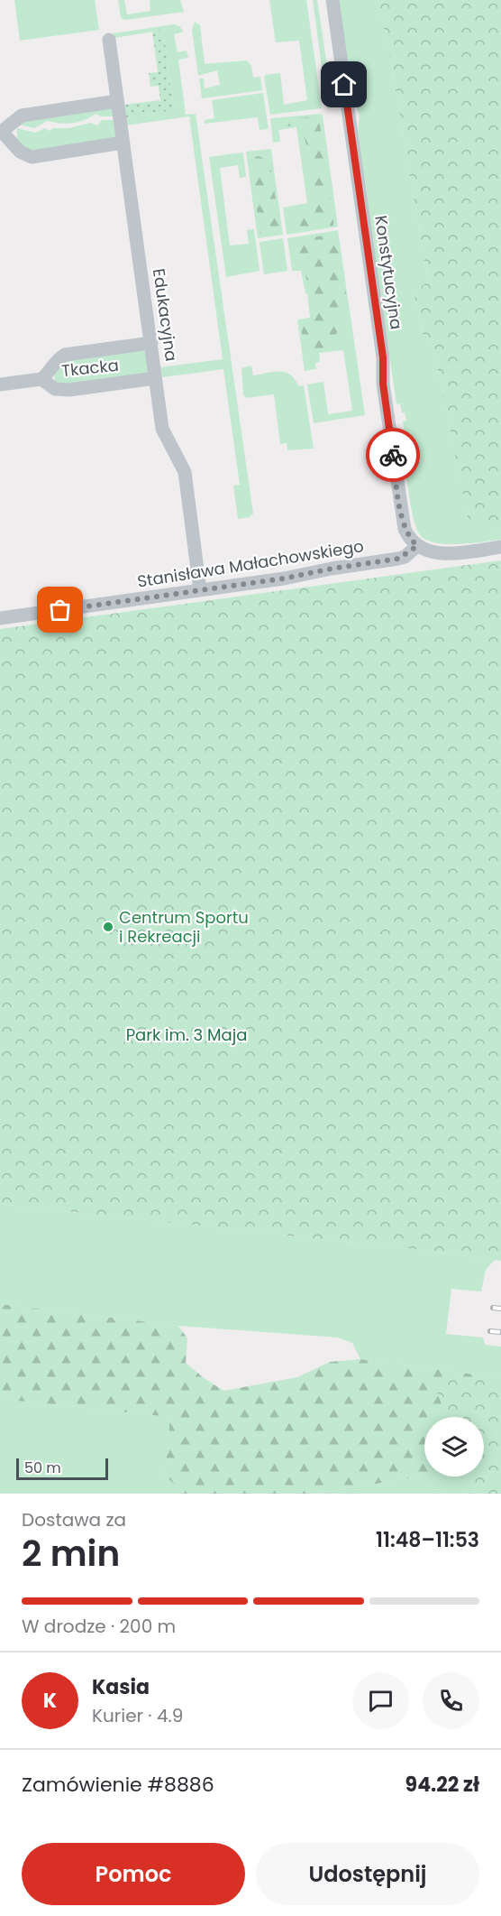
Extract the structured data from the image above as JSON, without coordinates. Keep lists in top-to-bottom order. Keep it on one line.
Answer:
{"streets":{"street":["Konstytucyjna","Edukacyjna","Tkacka","Stanisława Małachowskiego"]},"crossings":[["Konstytucyjna","Stanisława Małachowskiego"],["Edukacyjna","Tkacka"],["Edukacyjna","Stanisława Małachowskiego"]],"parks":["Park im. 3 Maja"],"places":["Centrum Sportu i Rekreacji"],"scale_bar":"50 m","page":{"scale":"50 m","heading":["2 min","Dostawa za","11:48–11:53"],"panel":["Kasia","Kurier · 4.9","Zamówienie #8886","94.22 zł"],"bar":"W drodze · 200 m","round":"K","buttons":["Pomoc","Udostępnij"]}}
